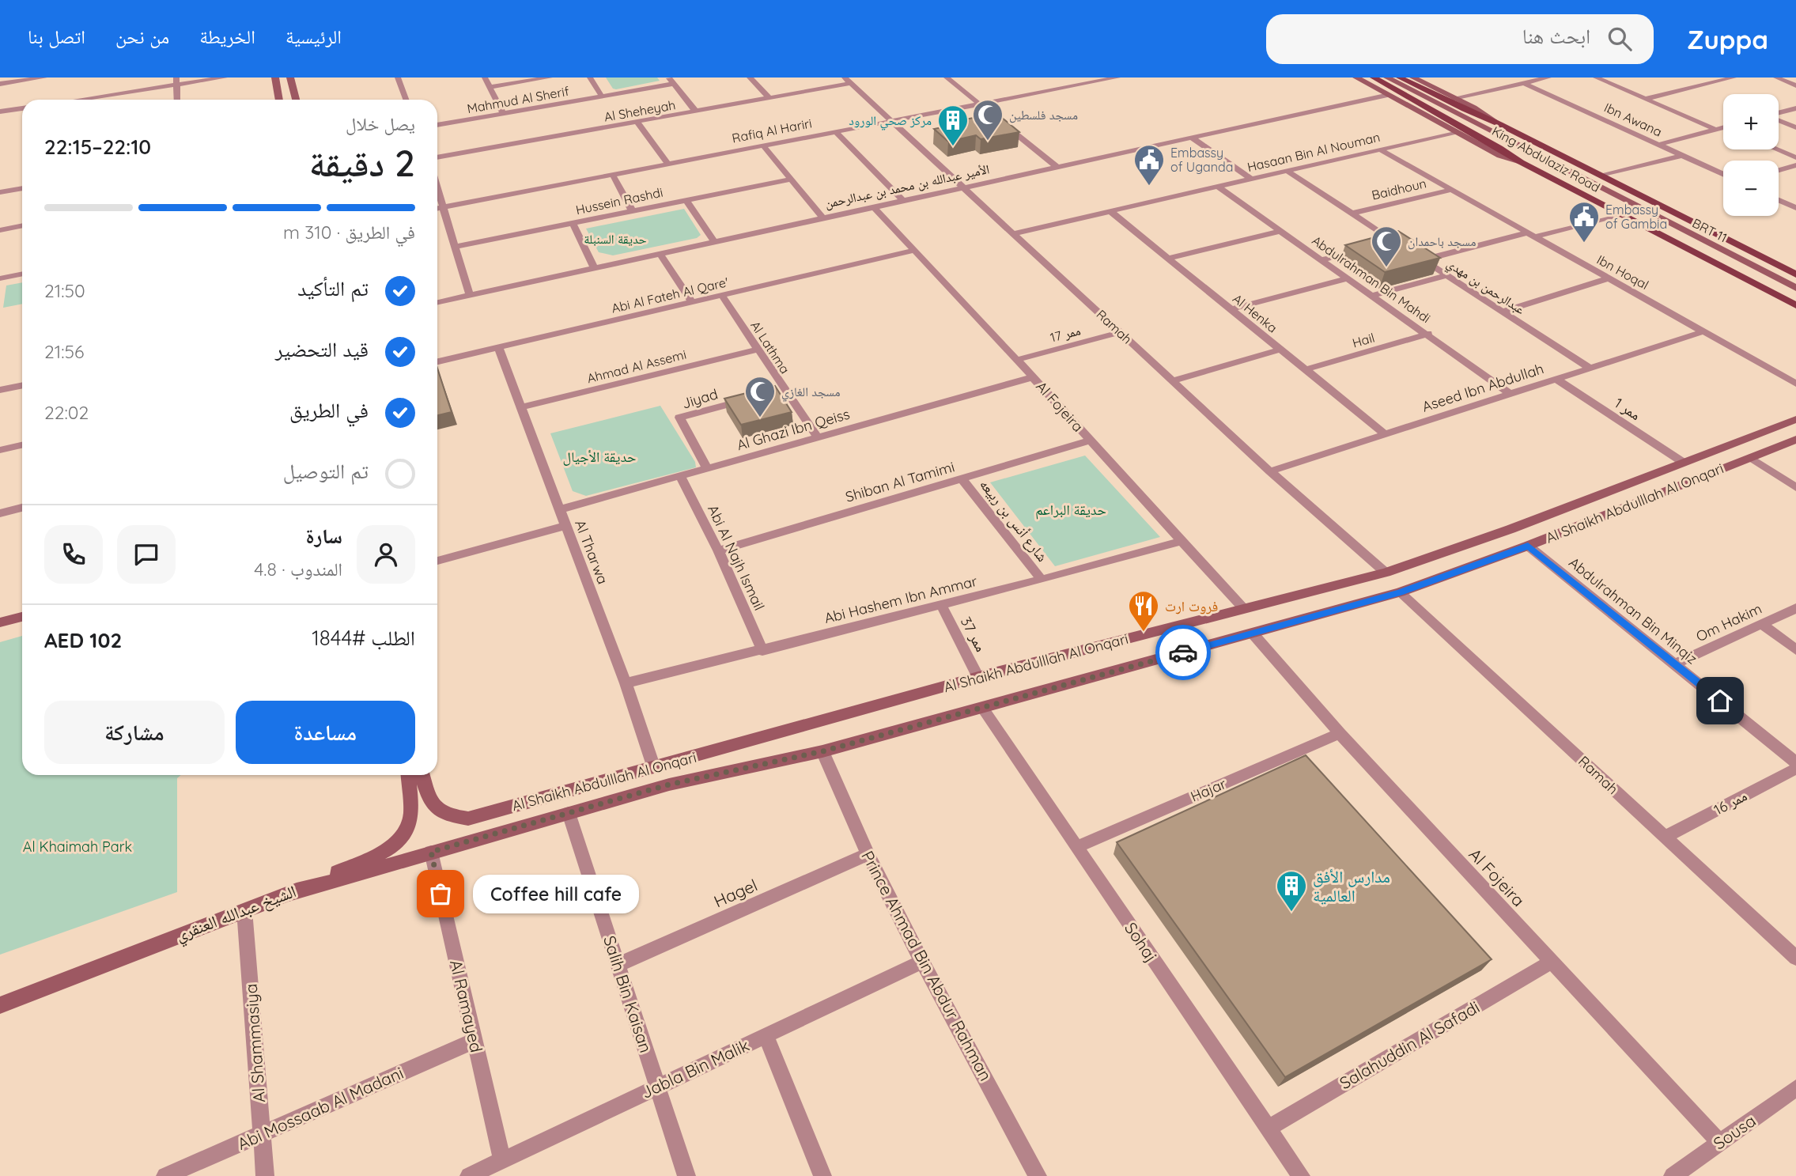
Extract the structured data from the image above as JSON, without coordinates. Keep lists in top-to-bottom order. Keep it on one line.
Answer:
{"streets":{"main road":["King Abdulaziz Road"],"street":["Mahmud Al Sherif","Al Sheheyah","Ibn Awana","Rafiq Al Hariri","Hasaan Bin Al Nouman","الأمير عبدالله بن محمد بن عبدالرحمن","Baidhoun","Hussein Rashdi","BRT 11","Ibn Hoqal","Abdulrahman Bin Mahdi","عبدالرحمن بن مهدي","Abi Al Fateh Al Qare'","Al Henka","Ramah","ممر 17","Hail","Al Lathma","Ahmad Al Assemi","Aseed Ibn Abdullah","Jiyad","Al Fojeira","ممر 1","Al Ghazi Ibn Qeiss","Shiban Al Tamimi","Al Shaikh Abdulllah Al Onqari","شارع أنس بن ربيعه","Al Tharwa","Abi Al Najh Ismail","Abi Hashem Ibn Ammar","Abdulrahman Bin Minqiz","Om Hakim","ممر 37","Hajar","ممر 16","Hagel","الشيخ عبدالله العنقري","Sohaj","Prince Ahmad Bin Abdur Rahman","Salih Bin Kaisan","Al Ramayed","Al Shammasiya","Salahuddin Al Safadi","Jabla Bin Malik","Abi Mossaab Al Madani","Sousa"]},"crossings":[["Al Sheheyah","Ramah"],["Rafiq Al Hariri","Ramah"],["Hasaan Bin Al Nouman","Ibn Hoqal"],["Hasaan Bin Al Nouman","Abdulrahman Bin Mahdi"],["Hasaan Bin Al Nouman","عبدالرحمن بن مهدي"],["Hasaan Bin Al Nouman","Al Henka"],["Hasaan Bin Al Nouman","Ramah"],["King Abdulaziz Road","BRT 11"],["الأمير عبدالله بن محمد بن عبدالرحمن","Ramah"],["الأمير عبدالله بن محمد بن عبدالرحمن","Al Fojeira"],["Baidhoun","Ibn Hoqal"],["Baidhoun","عبدالرحمن بن مهدي"],["Ibn Hoqal","Aseed Ibn Abdullah"],["Abdulrahman Bin Mahdi","Hail"],["Abdulrahman Bin Mahdi","Aseed Ibn Abdullah"],["عبدالرحمن بن مهدي","Aseed Ibn Abdullah"],["Abi Al Fateh Al Qare'","Al Lathma"],["Abi Al Fateh Al Qare'","Al Fojeira"],["Abi Al Fateh Al Qare'","Al Tharwa"],["Al Henka","Hail"],["Al Henka","Aseed Ibn Abdullah"],["Ramah","ممر 17"],["Ramah","Aseed Ibn Abdullah"],["Ramah","Al Shaikh Abdulllah Al Onqari"],["Ramah","ممر 16"],["ممر 17","Al Fojeira"],["Al Lathma","Ahmad Al Assemi"],["Al Lathma","Al Ghazi Ibn Qeiss"],["Ahmad Al Assemi","Al Tharwa"],["Aseed Ibn Abdullah","ممر 1"],["Jiyad","Al Ghazi Ibn Qeiss"],["Al Fojeira","Al Ghazi Ibn Qeiss"],["Al Fojeira","Shiban Al Tamimi"],["Al Fojeira","Al Shaikh Abdulllah Al Onqari"],["Al Fojeira","Abi Hashem Ibn Ammar"],["Al Fojeira","Hajar"],["Al Fojeira","Salahuddin Al Safadi"],["Al Fojeira","Sousa"],["ممر 1","Al Shaikh Abdulllah Al Onqari"],["Al Ghazi Ibn Qeiss","Al Tharwa"],["Al Ghazi Ibn Qeiss","Abi Al Najh Ismail"],["Shiban Al Tamimi","شارع أنس بن ربيعه"],["Shiban Al Tamimi","Abi Al Najh Ismail"],["Al Shaikh Abdulllah Al Onqari","Al Tharwa"],["Al Shaikh Abdulllah Al Onqari","Abdulrahman Bin Minqiz"],["Al Shaikh Abdulllah Al Onqari","ممر 37"],["Al Shaikh Abdulllah Al Onqari","الشيخ عبدالله العنقري"],["Al Shaikh Abdulllah Al Onqari","Sohaj"],["Al Shaikh Abdulllah Al Onqari","Prince Ahmad Bin Abdur Rahman"],["Al Shaikh Abdulllah Al Onqari","Salih Bin Kaisan"],["Al Shaikh Abdulllah Al Onqari","Al Ramayed"],["شارع أنس بن ربيعه","Abi Hashem Ibn Ammar"],["Al Tharwa","Abi Hashem Ibn Ammar"],["Abi Al Najh Ismail","Abi Hashem Ibn Ammar"],["Abi Hashem Ibn Ammar","ممر 37"],["Abdulrahman Bin Minqiz","Om Hakim"],["Hajar","Sohaj"],["Hagel","Prince Ahmad Bin Abdur Rahman"],["Hagel","Salih Bin Kaisan"],["الشيخ عبدالله العنقري","Al Shammasiya"],["Sohaj","Salahuddin Al Safadi"],["Prince Ahmad Bin Abdur Rahman","Jabla Bin Malik"],["Salih Bin Kaisan","Jabla Bin Malik"],["Al Ramayed","Jabla Bin Malik"],["Al Ramayed","Abi Mossaab Al Madani"],["Al Shammasiya","Abi Mossaab Al Madani"]],"parks":["حديقة السنبلة","حديقة الأجيال","حديقة البراعم","Al Khaimah Park"],"places":{"mosque":["مسجد فلسطين","مسجد باحمدان","مسجد الغازي"],"building":["مركز صحي الورود","مدارس الأفق العالمية"],"public building":["Embassy of Uganda","Embassy of Gambia"],"restaurant":["فروت ارت"],"other":["Coffee hill cafe"]},"page":{"header":"Zuppa","search":"ابحث هنا","nav":["الرئيسية","الخريطة","من نحن","اتصل بنا"],"map_buttons":["+","−"],"heading":["2 دقيقة","يصل خلال","22:10–22:15"],"panel":["سارة","المندوب · 4.8","الطلب #1844","AED 102"],"bar":"في الطريق · 310 m","list":[["تم التأكيد","21:50"],["قيد التحضير","21:56"],["في الطريق","22:02"],"تم التوصيل"],"buttons":["مساعدة","مشاركة"],"bubble":"Coffee hill cafe"}}
